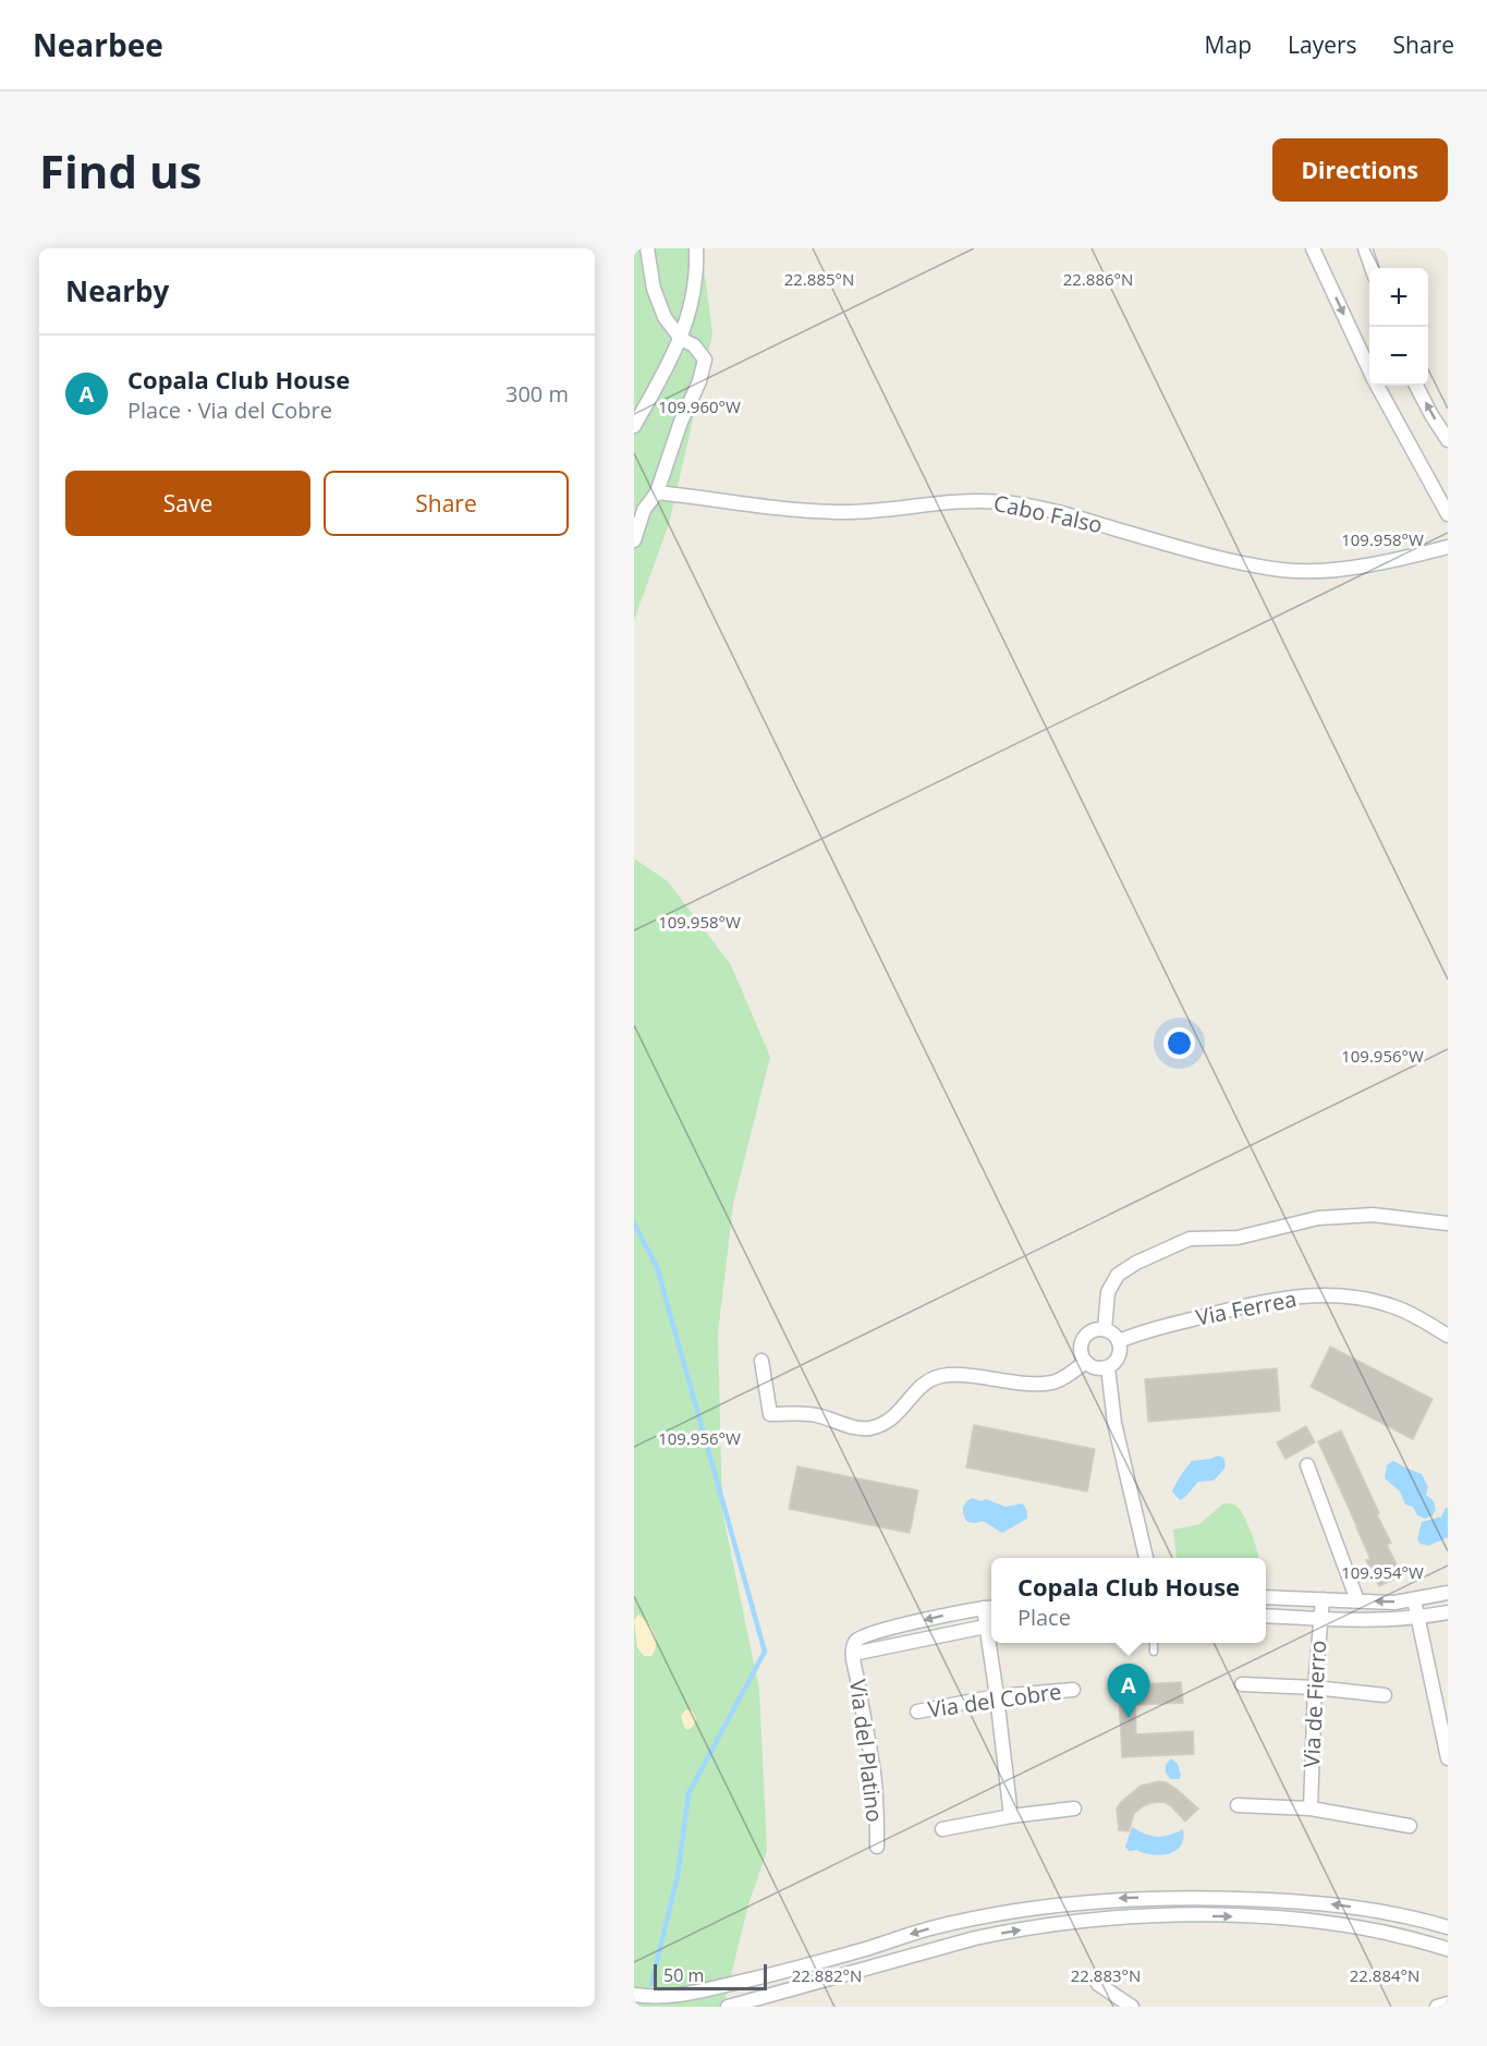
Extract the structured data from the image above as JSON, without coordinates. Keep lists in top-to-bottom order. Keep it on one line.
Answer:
{"streets":{"street":["Cabo Falso","Via Ferrea","Via del Cobre","Via de Fierro","Via del Platino"]},"scale_bar":"50 m","page":{"header":"Nearbee","nav":["Map","Layers","Share"],"buttons":["Directions",["Save","Share"]],"title":"Find us","heading":"Nearby","map_buttons":["+","−"],"list":[{"mark":"A","name":"Copala Club House","note":"Place · Via del Cobre","value":"300 m"}],"popup":["Copala Club House","Place"],"pins":"A","scale":"50 m"},"coordinates":["22.885°N","22.886°N","109.960°W","109.958°W","109.956°W","109.954°W","22.882°N","22.883°N","22.884°N"]}
